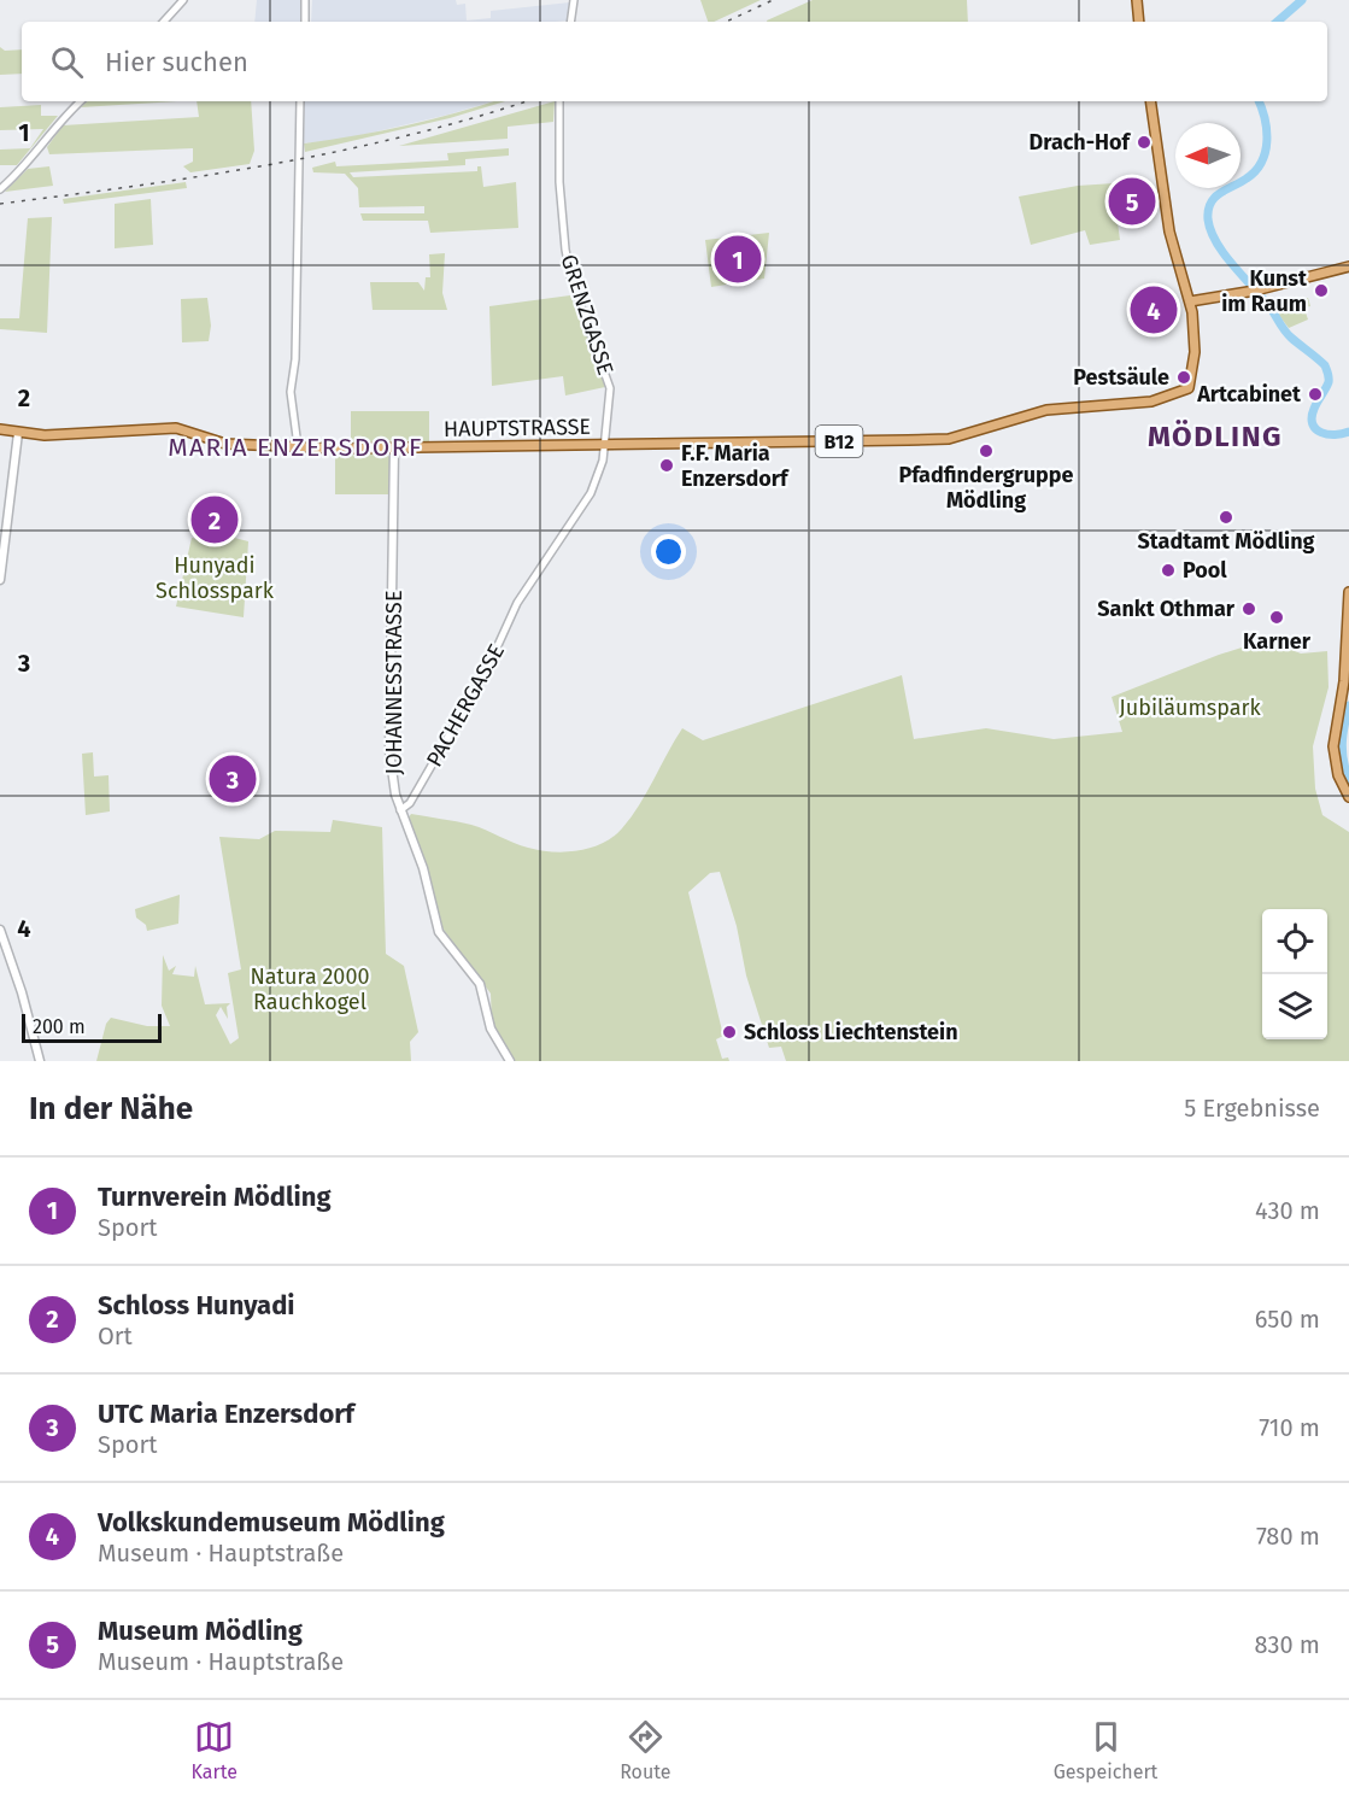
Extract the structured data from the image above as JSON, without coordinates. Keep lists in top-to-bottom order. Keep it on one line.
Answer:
{"streets":{"main road":["HAUPTSTRASSE","B12","JOHANNESSTRASSE"],"street":["GRENZGASSE","PACHERGASSE"]},"crossings":[["GRENZGASSE","HAUPTSTRASSE"],["GRENZGASSE","B12"],["GRENZGASSE","PACHERGASSE"],["HAUPTSTRASSE","B12"],["HAUPTSTRASSE","JOHANNESSTRASSE"],["JOHANNESSTRASSE","PACHERGASSE"]],"districts":["MÖDLING","MARIA ENZERSDORF"],"parks":["Hunyadi Schlosspark","Jubiläumspark","Natura 2000 Rauchkogel"],"places":["Drach-Hof","Kunst im Raum","Pestsäule","Artcabinet","Pfadfindergruppe Mödling","F.F. Maria Enzersdorf","Stadtamt Mödling","Pool","Sankt Othmar","Karner","Schloss Liechtenstein"],"scale_bar":"200 m","north":"left","page":{"search":"Hier suchen","pins":["5","1","4","2","3"],"scale":"200 m","heading":["In der Nähe","5 Ergebnisse"],"list":[{"mark":"1","name":"Turnverein Mödling","note":"Sport","value":"430 m"},{"mark":"2","name":"Schloss Hunyadi","note":"Ort","value":"650 m"},{"mark":"3","name":"UTC Maria Enzersdorf","note":"Sport","value":"710 m"},{"mark":"4","name":"Volkskundemuseum Mödling","note":"Museum · Hauptstraße","value":"780 m"},{"mark":"5","name":"Museum Mödling","note":"Museum · Hauptstraße","value":"830 m"}],"nav":["Karte","Route","Gespeichert"]},"grid":{"rows":["1","2","3","4"]}}
